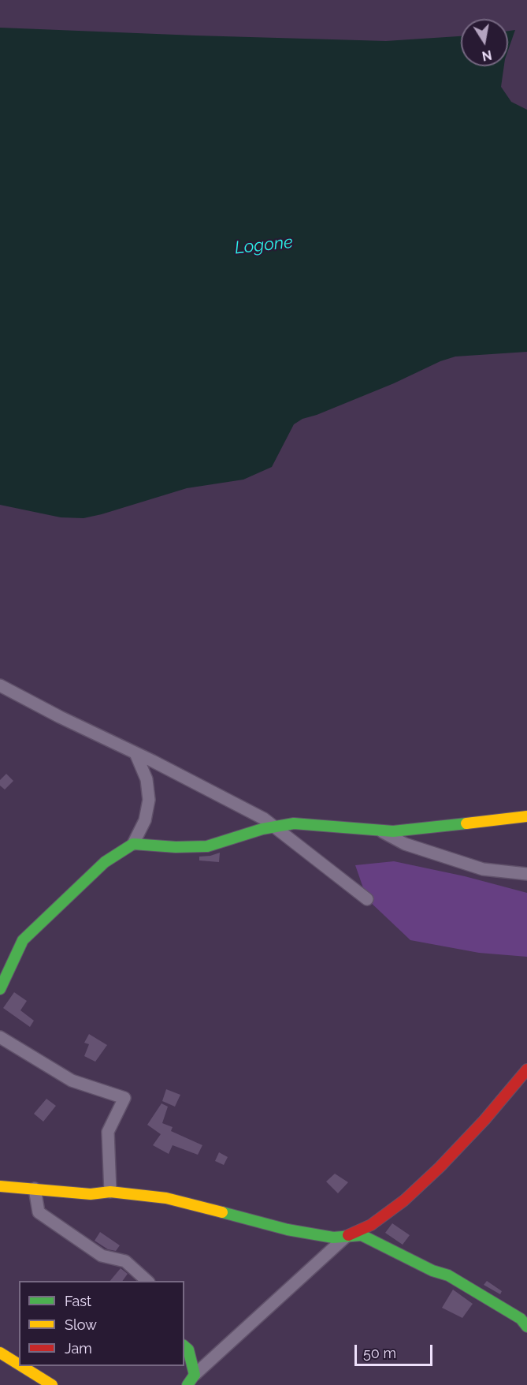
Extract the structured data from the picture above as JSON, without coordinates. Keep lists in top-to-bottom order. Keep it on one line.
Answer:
{"water":["Logone"],"legend":["Fast","Slow","Jam"],"scale_bar":"50 m","north":"bottom"}
